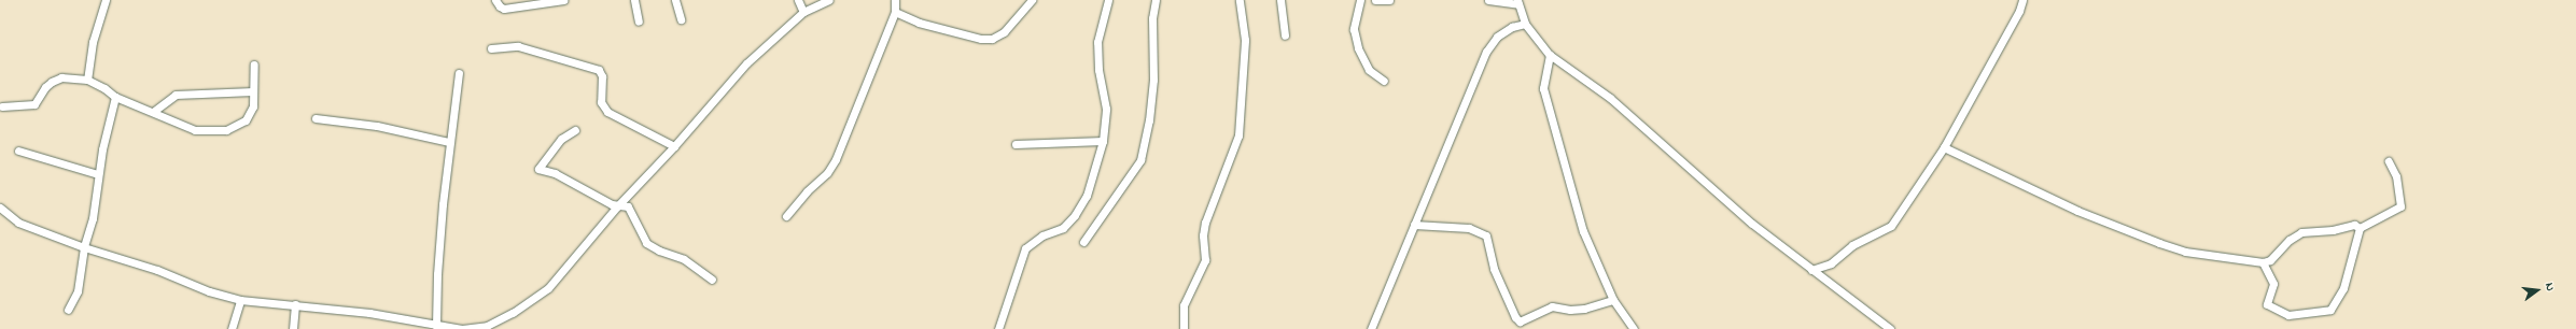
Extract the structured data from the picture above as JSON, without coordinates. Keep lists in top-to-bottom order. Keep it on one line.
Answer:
{"north":"right"}
